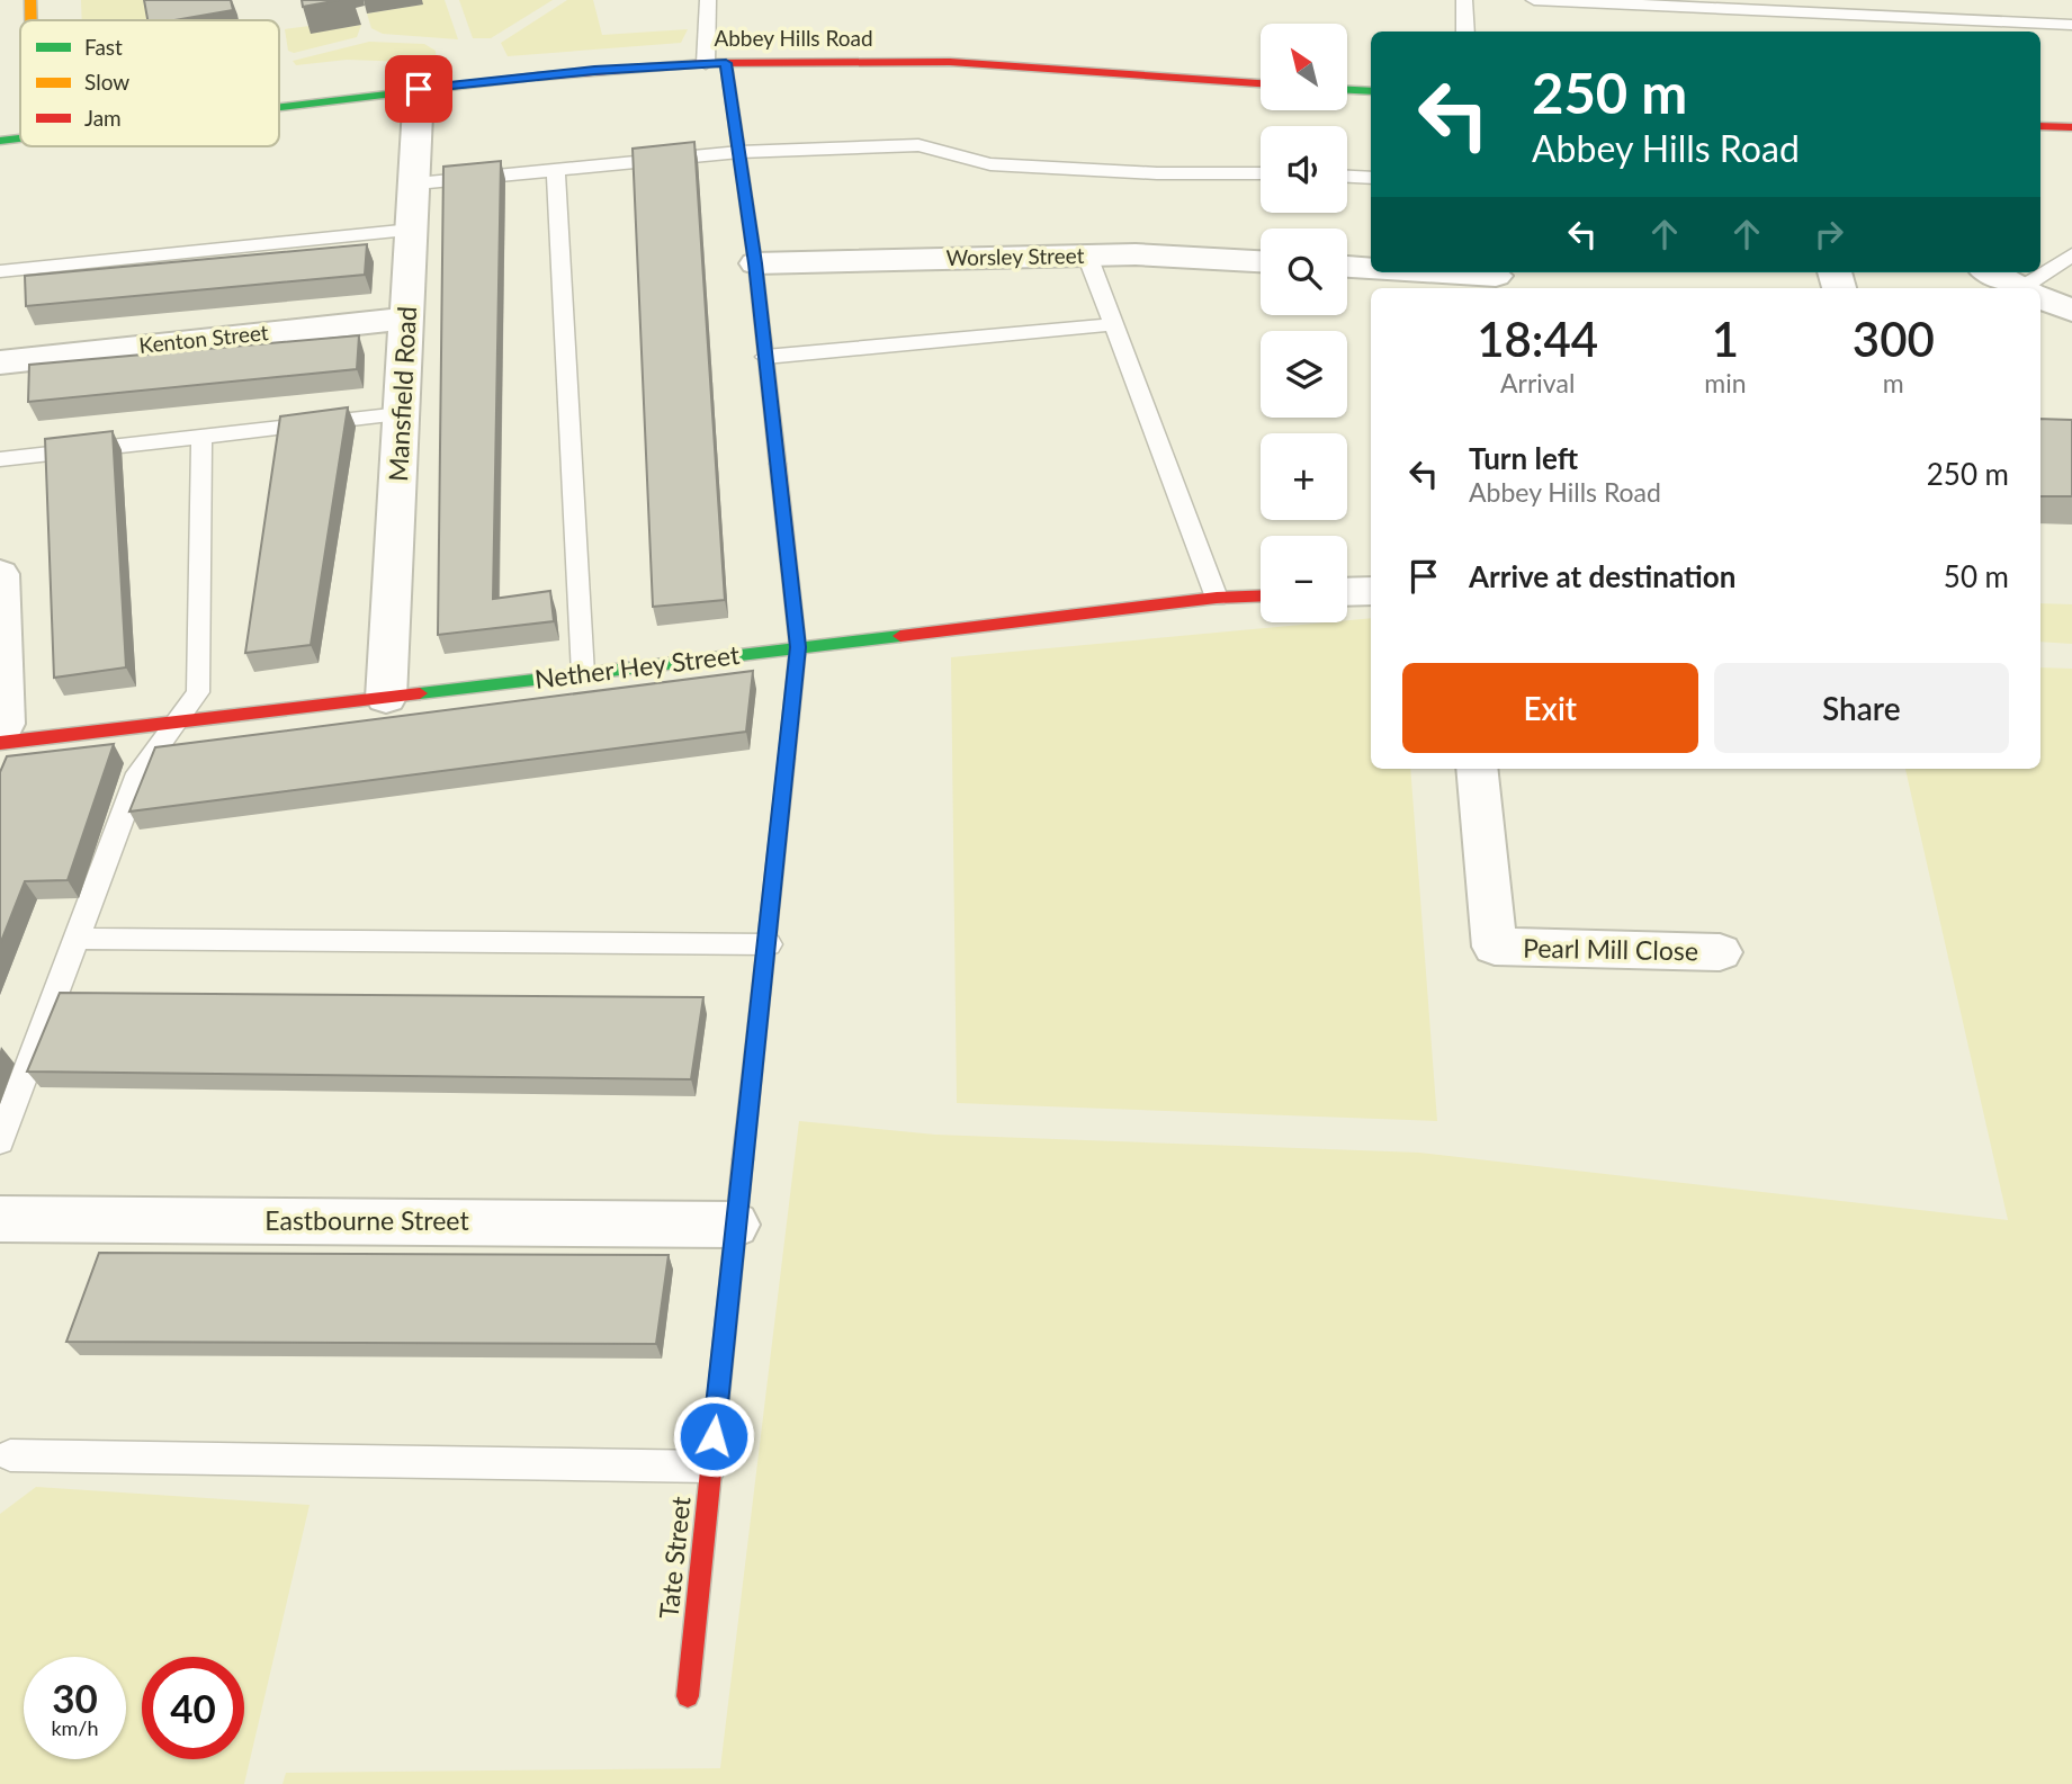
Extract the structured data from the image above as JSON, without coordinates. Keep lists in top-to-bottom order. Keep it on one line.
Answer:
{"streets":{"street":["Abbey Hills Road","Worsley Street","Kenton Street","Mansfield Road","Nether Hey Street","Pearl Mill Close","Eastbourne Street","Tate Street"]},"crossings":[["Abbey Hills Road","Mansfield Road"],["Abbey Hills Road","Tate Street"],["Worsley Street","Tate Street"],["Kenton Street","Mansfield Road"],["Mansfield Road","Nether Hey Street"],["Nether Hey Street","Tate Street"],["Eastbourne Street","Tate Street"]],"legend":["Fast","Slow","Jam"],"north":"top left","page":{"map_buttons":["+","−"],"turn":["250 m","Abbey Hills Road"],"eta":["18:44","Arrival","1","min","300","m"],"list":[{"name":"Turn left","note":"Abbey Hills Road","value":"250 m"},{"name":"Arrive at destination","value":"50 m"}],"buttons":["Exit","Share"],"speed":"30 km/h","limit":"40"}}
